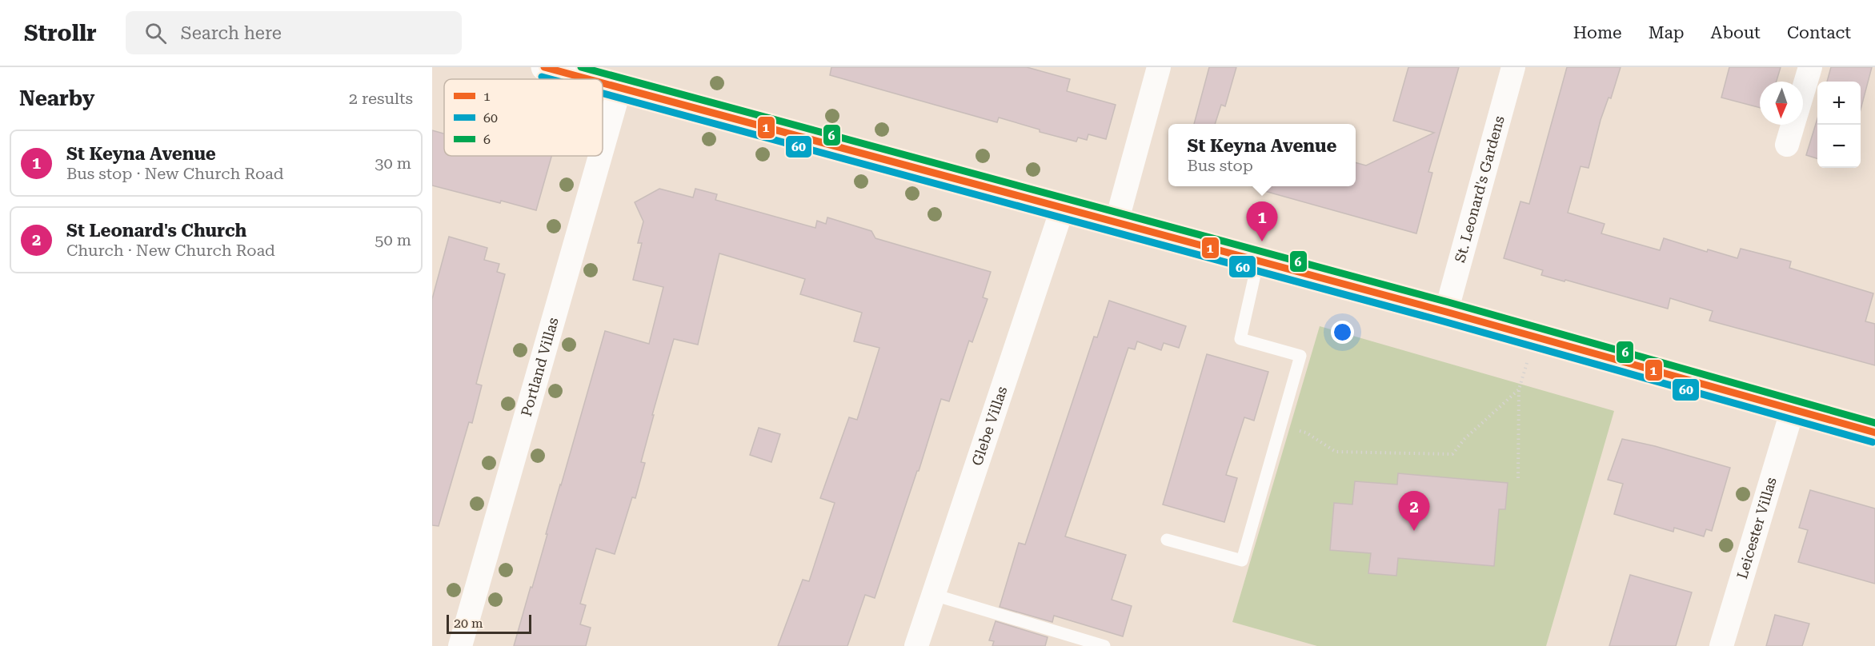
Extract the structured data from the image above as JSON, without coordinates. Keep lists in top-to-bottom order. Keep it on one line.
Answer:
{"streets":{"street":["St. Leonard's Gardens","Portland Villas","Glebe Villas","Leicester Villas"]},"lines":["transit line 1","transit line 6","transit line 60"],"legend":["1","60","6"],"scale_bar":"20 m","north":"bottom","page":{"header":"Strollr","search":"Search here","nav":["Home","Map","About","Contact"],"heading":["Nearby","2 results"],"map_buttons":["+","−"],"popup":["St Keyna Avenue","Bus stop"],"list":[{"mark":"1","name":"St Keyna Avenue","note":"Bus stop · New Church Road","value":"30 m"},{"mark":"2","name":"St Leonard's Church","note":"Church · New Church Road","value":"50 m"}],"pins":["1","2"],"scale":"20 m"}}
